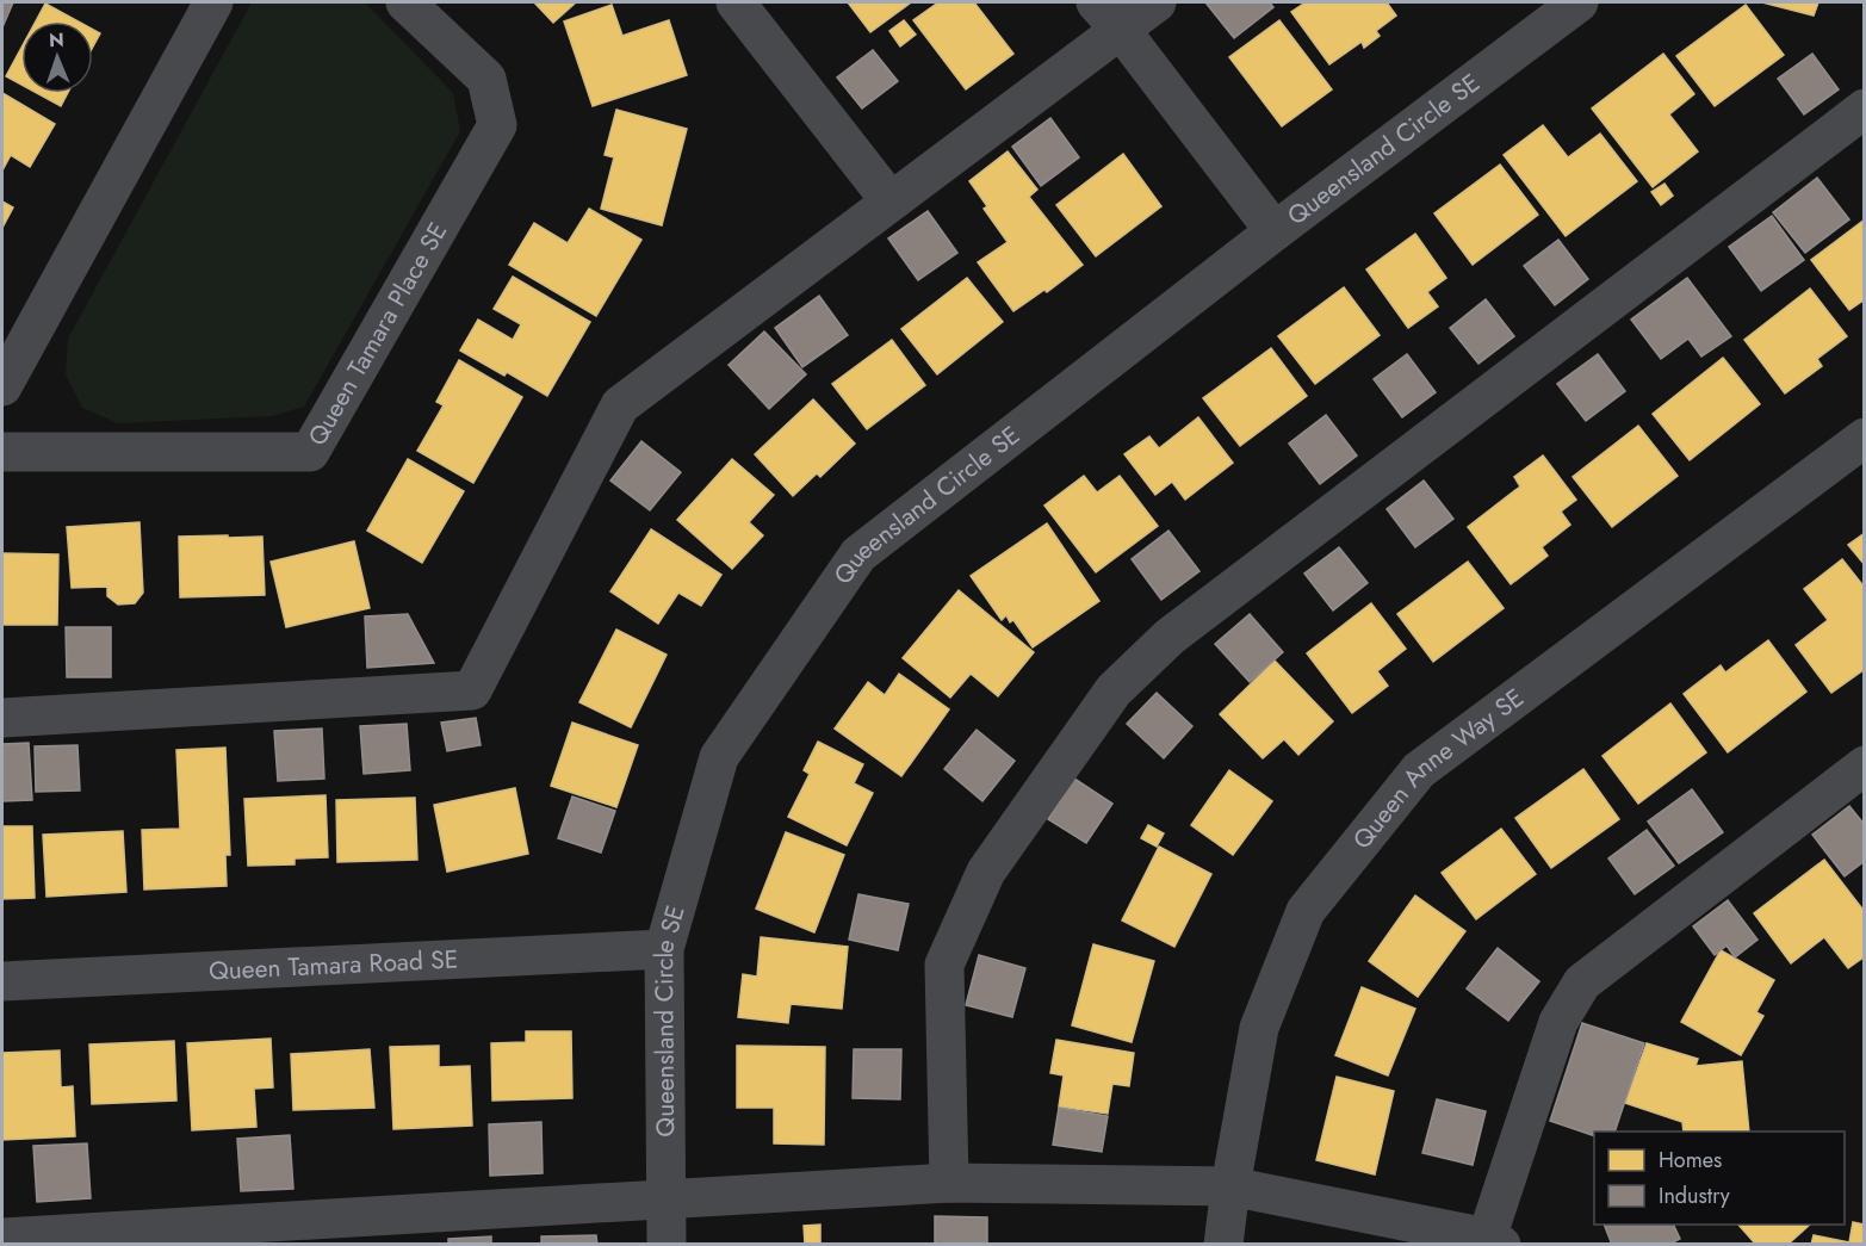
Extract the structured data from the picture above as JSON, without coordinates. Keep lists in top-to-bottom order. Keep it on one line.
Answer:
{"streets":{"street":["Queensland Circle SE","Queen Tamara Place SE","Queen Anne Way SE","Queen Tamara Road SE"]},"crossings":[["Queensland Circle SE","Queen Tamara Road SE"]],"legend":["Homes","Industry"],"north":"top"}
